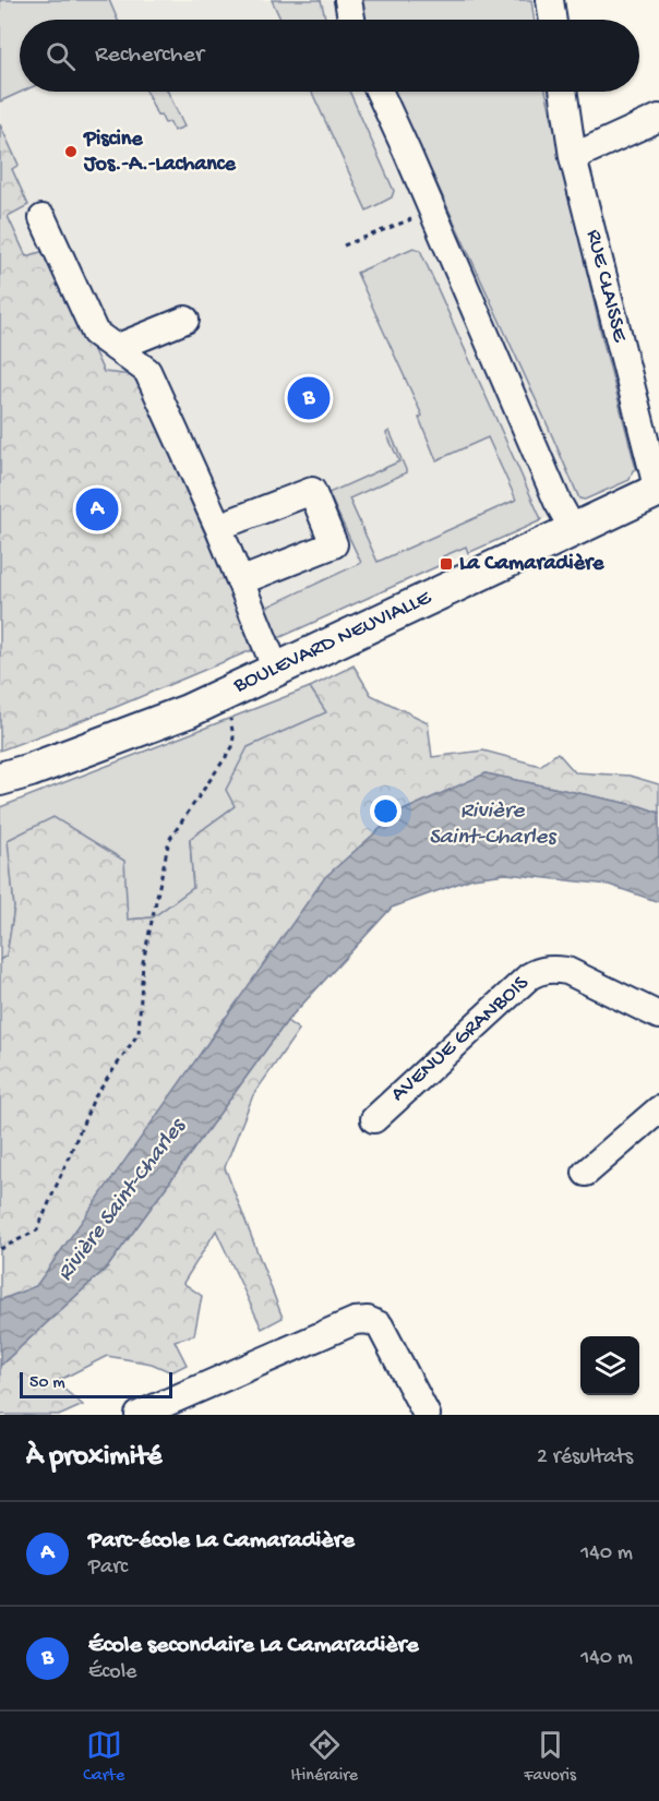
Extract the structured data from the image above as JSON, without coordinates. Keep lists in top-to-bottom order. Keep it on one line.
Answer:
{"streets":{"main road":["BOULEVARD NEUVIALLE"],"street":["RUE CLAISSE","AVENUE GRANBOIS"]},"crossings":[["RUE CLAISSE","BOULEVARD NEUVIALLE"]],"water":["Rivière Saint-Charles"],"places":{"other":["Piscine Jos.-A.-Lachance"],"transit":["La Camaradière"]},"scale_bar":"50 m","page":{"search":"Rechercher","pins":["B","A"],"scale":"50 m","heading":["À proximité","2 résultats"],"list":[{"mark":"A","name":"Parc-école La Camaradière","note":"Parc","value":"140 m"},{"mark":"B","name":"École secondaire La Camaradière","note":"École","value":"140 m"}],"nav":["Carte","Itinéraire","Favoris"]}}
